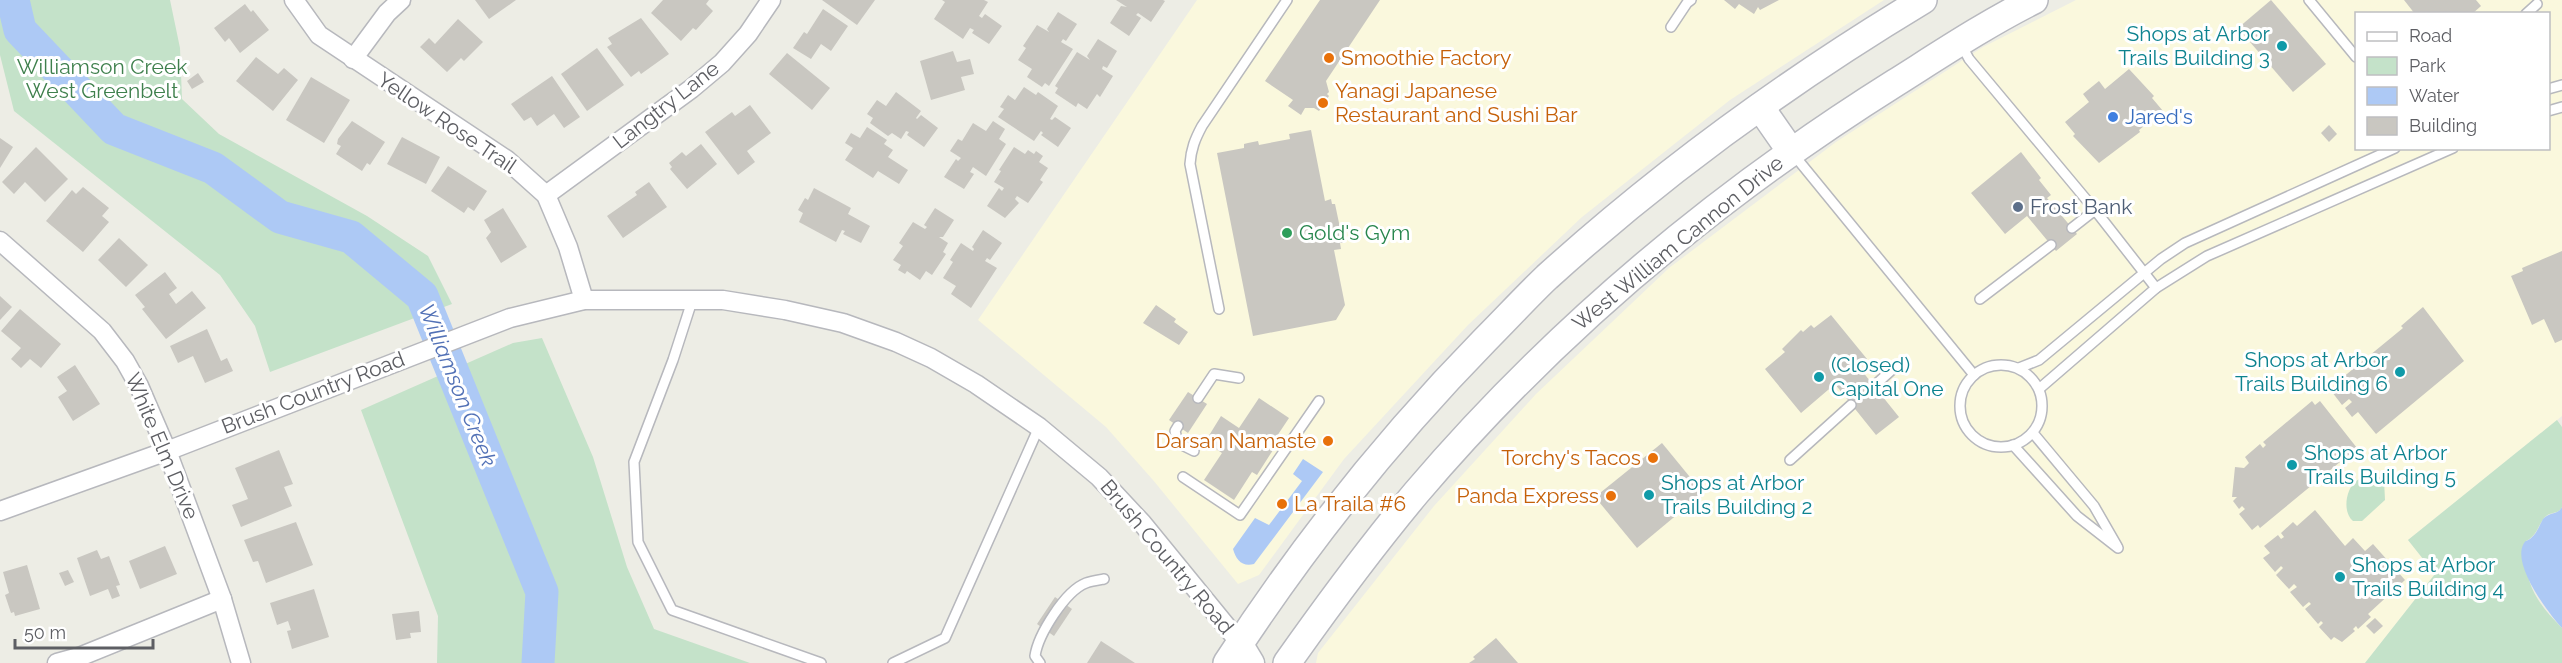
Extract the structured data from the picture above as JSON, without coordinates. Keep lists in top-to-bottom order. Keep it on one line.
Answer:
{"streets":{"main road":["West William Cannon Drive"],"street":["Langtry Lane","Yellow Rose Trail","Brush Country Road","White Elm Drive"]},"crossings":[["Langtry Lane","Yellow Rose Trail"],["Yellow Rose Trail","Brush Country Road"],["Brush Country Road","White Elm Drive"]],"water":["Williamson Creek"],"parks":["Williamson Creek West Greenbelt"],"places":["Shops at Arbor Trails Building 3","Smoothie Factory","Yanagi Japanese Restaurant and Sushi Bar","Jared's","Frost Bank","Gold's Gym","Shops at Arbor Trails Building 6","(Closed) Capital One","Darsan Namaste","Torchy's Tacos","Shops at Arbor Trails Building 5","Shops at Arbor Trails Building 2","Panda Express","La Traila #6","Shops at Arbor Trails Building 4"],"legend":["Road","Park","Water","Building"],"scale_bar":"50 m"}
